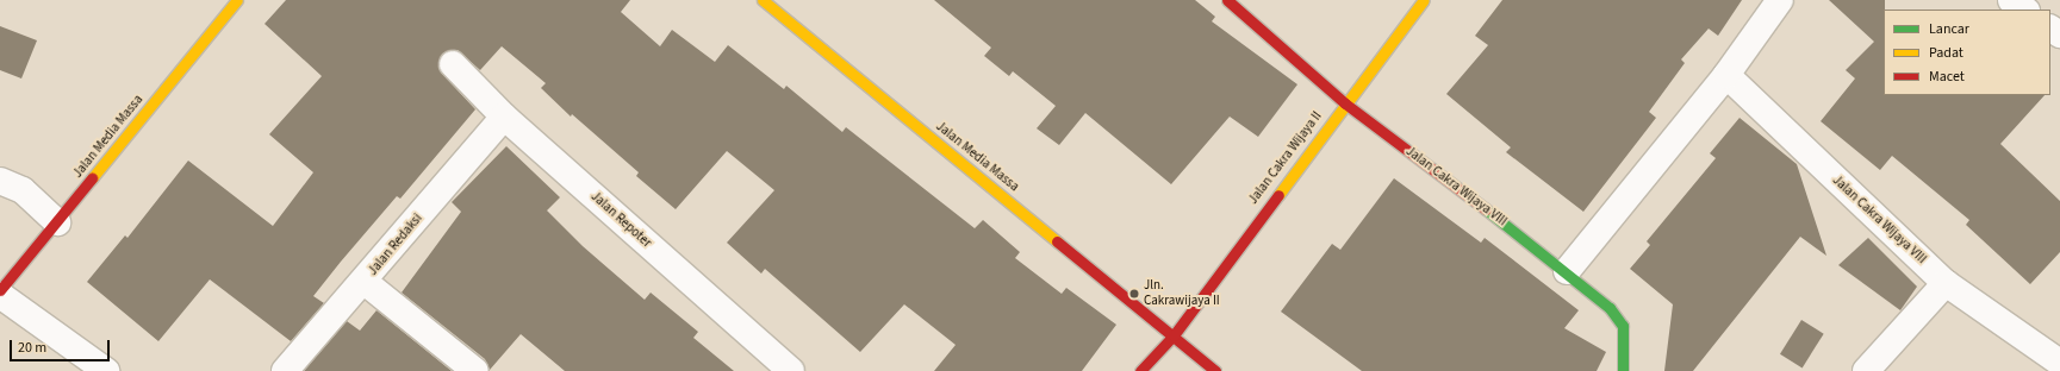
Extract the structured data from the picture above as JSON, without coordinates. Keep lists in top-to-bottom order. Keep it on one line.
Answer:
{"streets":{"street":["Jalan Media Massa","Jalan Cakra Wijaya II","Jalan Cakra Wijaya VIII","Jalan Repoter","Jalan Redaksi"]},"crossings":[["Jalan Media Massa","Jalan Cakra Wijaya II"],["Jalan Cakra Wijaya II","Jalan Cakra Wijaya VIII"],["Jalan Repoter","Jalan Redaksi"]],"places":["Jln. Cakrawijaya II"],"legend":["Lancar","Padat","Macet"],"scale_bar":"20 m"}
